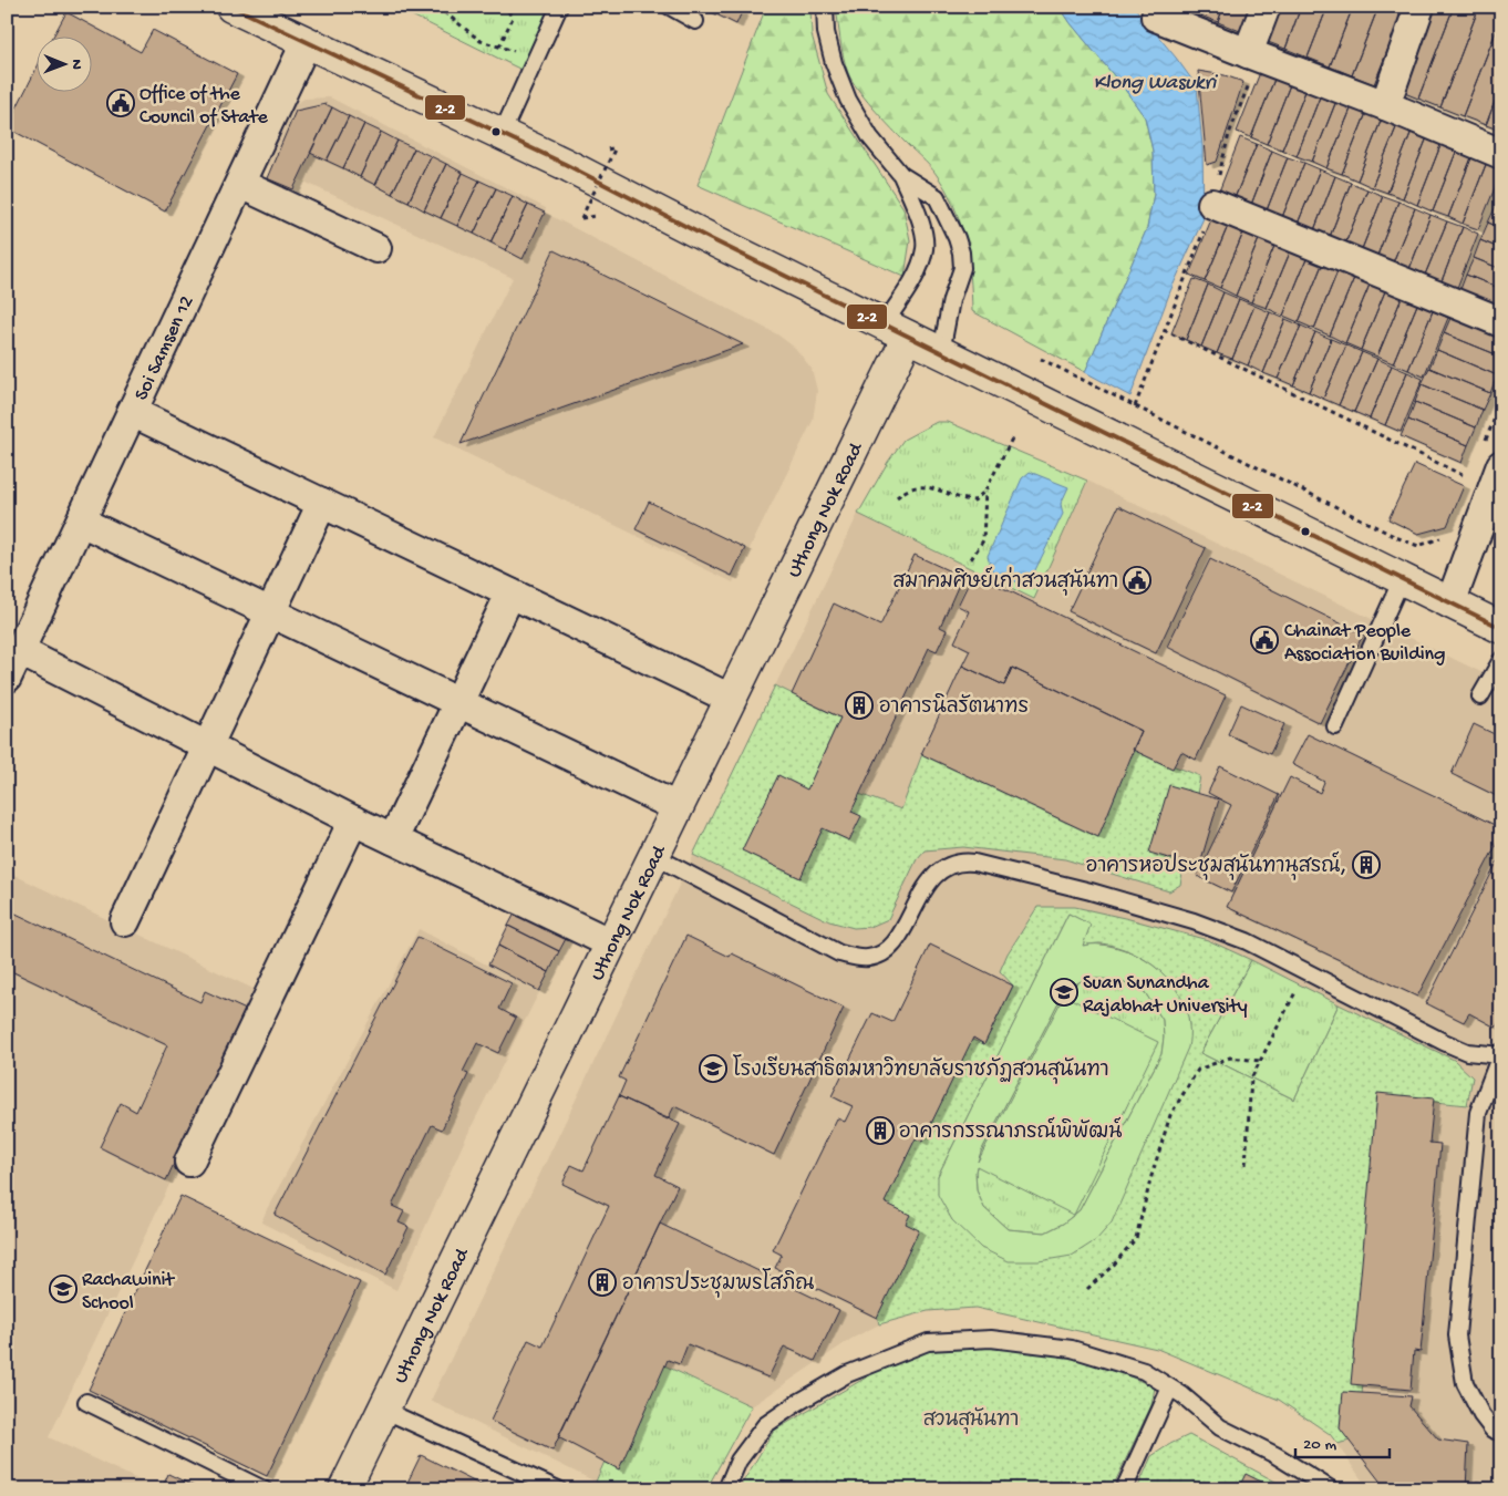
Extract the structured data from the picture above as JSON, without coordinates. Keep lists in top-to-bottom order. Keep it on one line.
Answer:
{"streets":{"main road":["Uthong Nok Road"],"street":["Soi Samsen 12"]},"water":["Klong Wasukri"],"parks":["สวนสุนันทา"],"places":{"public building":["Office of the Council of State","สมาคมศิษย์เก่าสวนสุนันทา","Chainat People Association Building"],"building":["อาคารนิลรัตนาทร","อาคารหอประชุมสุนันทานุสรณ์,","อาคารกรรณาภรณ์พิพัฒน์","อาคารประชุมพรโสภิณ"],"school or university":["Suan Sunandha Rajabhat University","โรงเรียนสาธิตมหาวิทยาลัยราชภัฏสวนสุนันทา","Rachawinit School"]},"lines":["transit line 2-2"],"scale_bar":"20 m","north":"right"}
